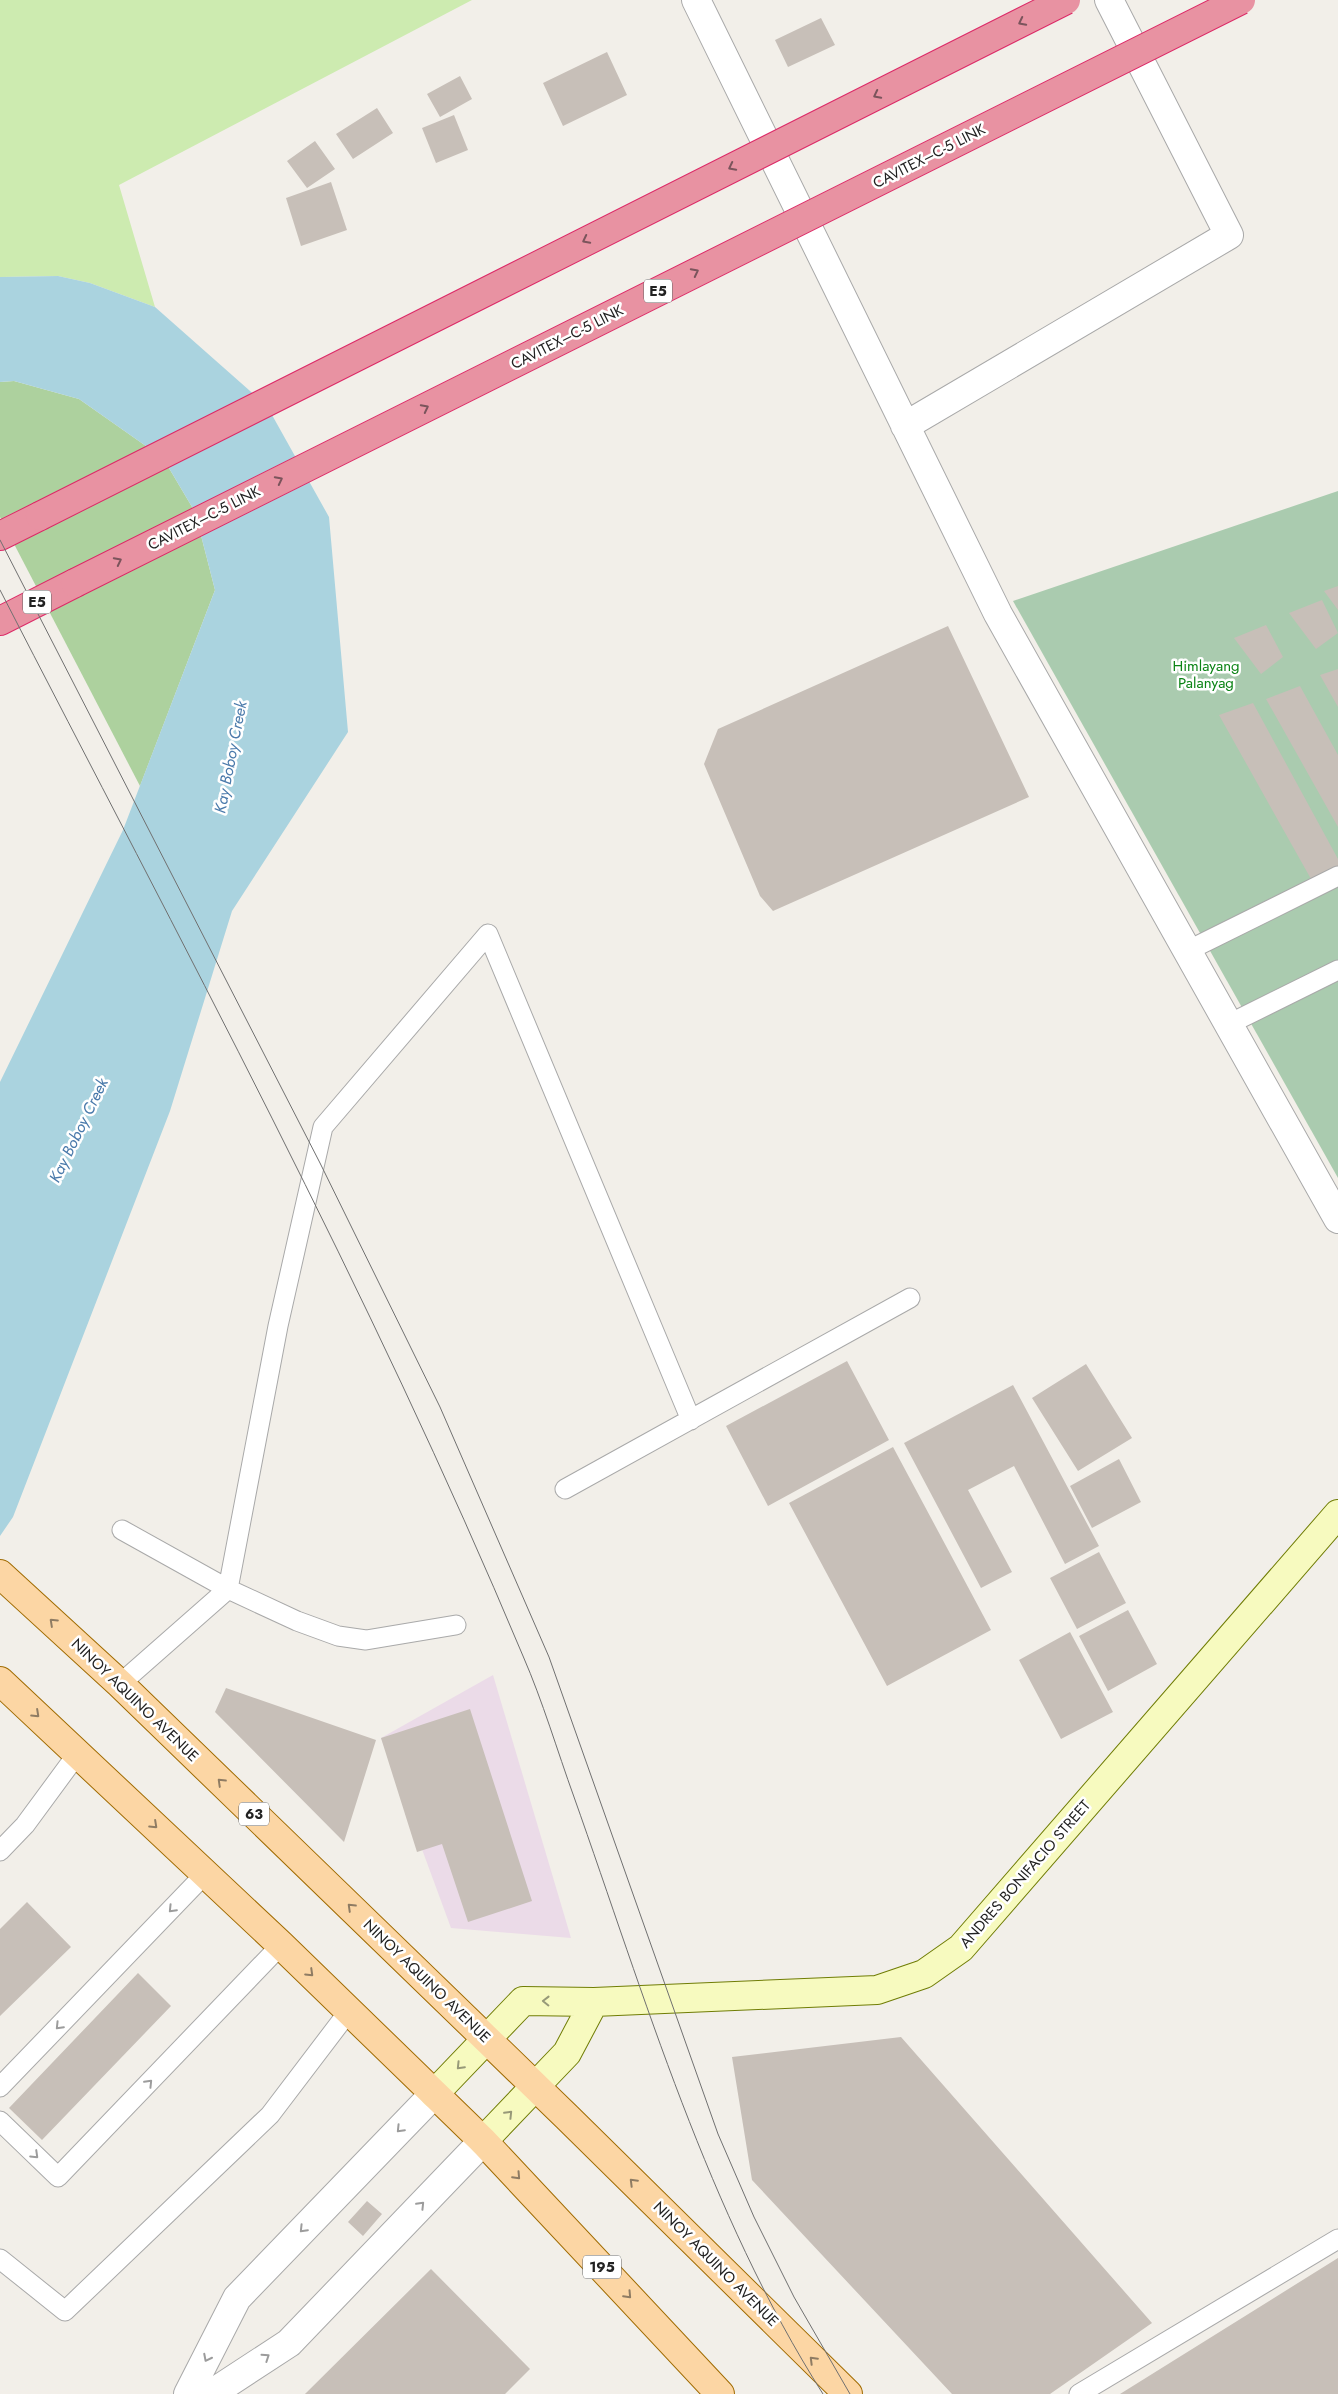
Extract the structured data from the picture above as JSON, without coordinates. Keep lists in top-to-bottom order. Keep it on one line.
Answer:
{"streets":{"highway":["CAVITEX–C-5 LINK","E5"],"main road":["NINOY AQUINO AVENUE","63","195"],"street":["ANDRES BONIFACIO STREET"]},"crossings":[["NINOY AQUINO AVENUE","ANDRES BONIFACIO STREET"],["ANDRES BONIFACIO STREET","195"]],"water":["Kay Boboy Creek"],"parks":["Himlayang Palanyag"]}
